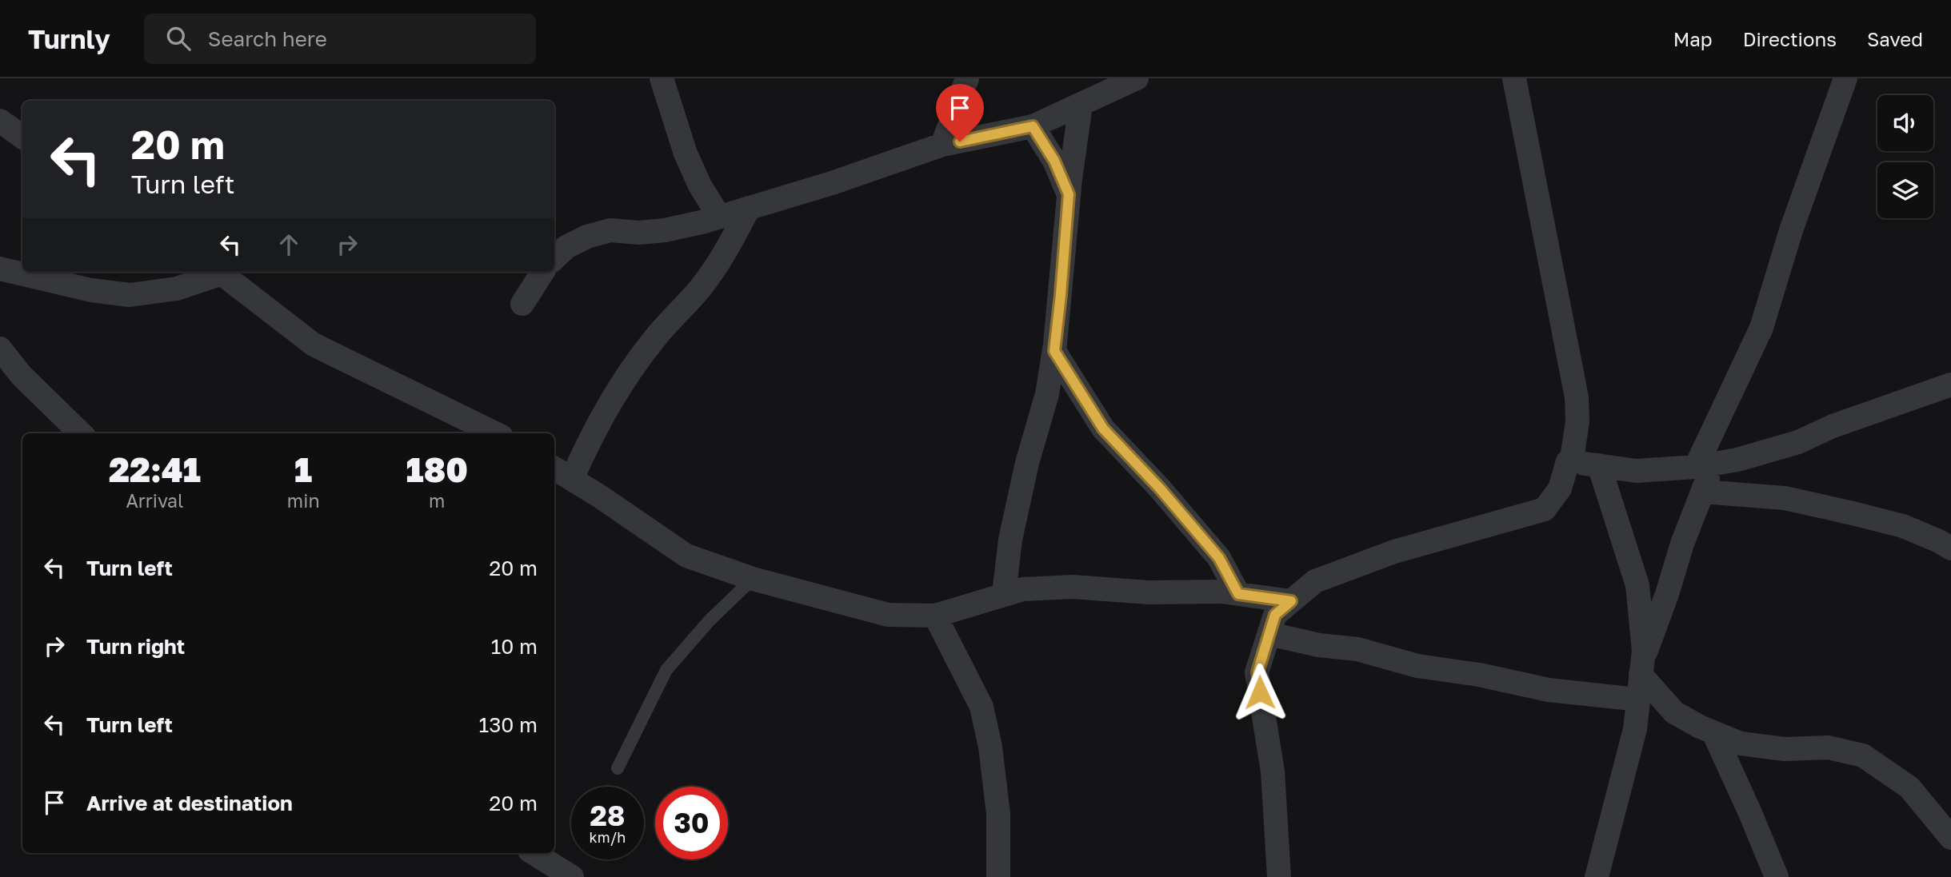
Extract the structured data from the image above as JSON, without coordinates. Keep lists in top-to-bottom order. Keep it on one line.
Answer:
{"page":{"header":"Turnly","search":"Search here","nav":["Map","Directions","Saved"],"turn":["20 m","Turn left"],"eta":["22:41","Arrival","1","min","180","m"],"list":[{"name":"Turn left","value":"20 m"},{"name":"Turn right","value":"10 m"},{"name":"Turn left","value":"130 m"},{"name":"Arrive at destination","value":"20 m"}],"speed":"28 km/h","limit":"30"}}
